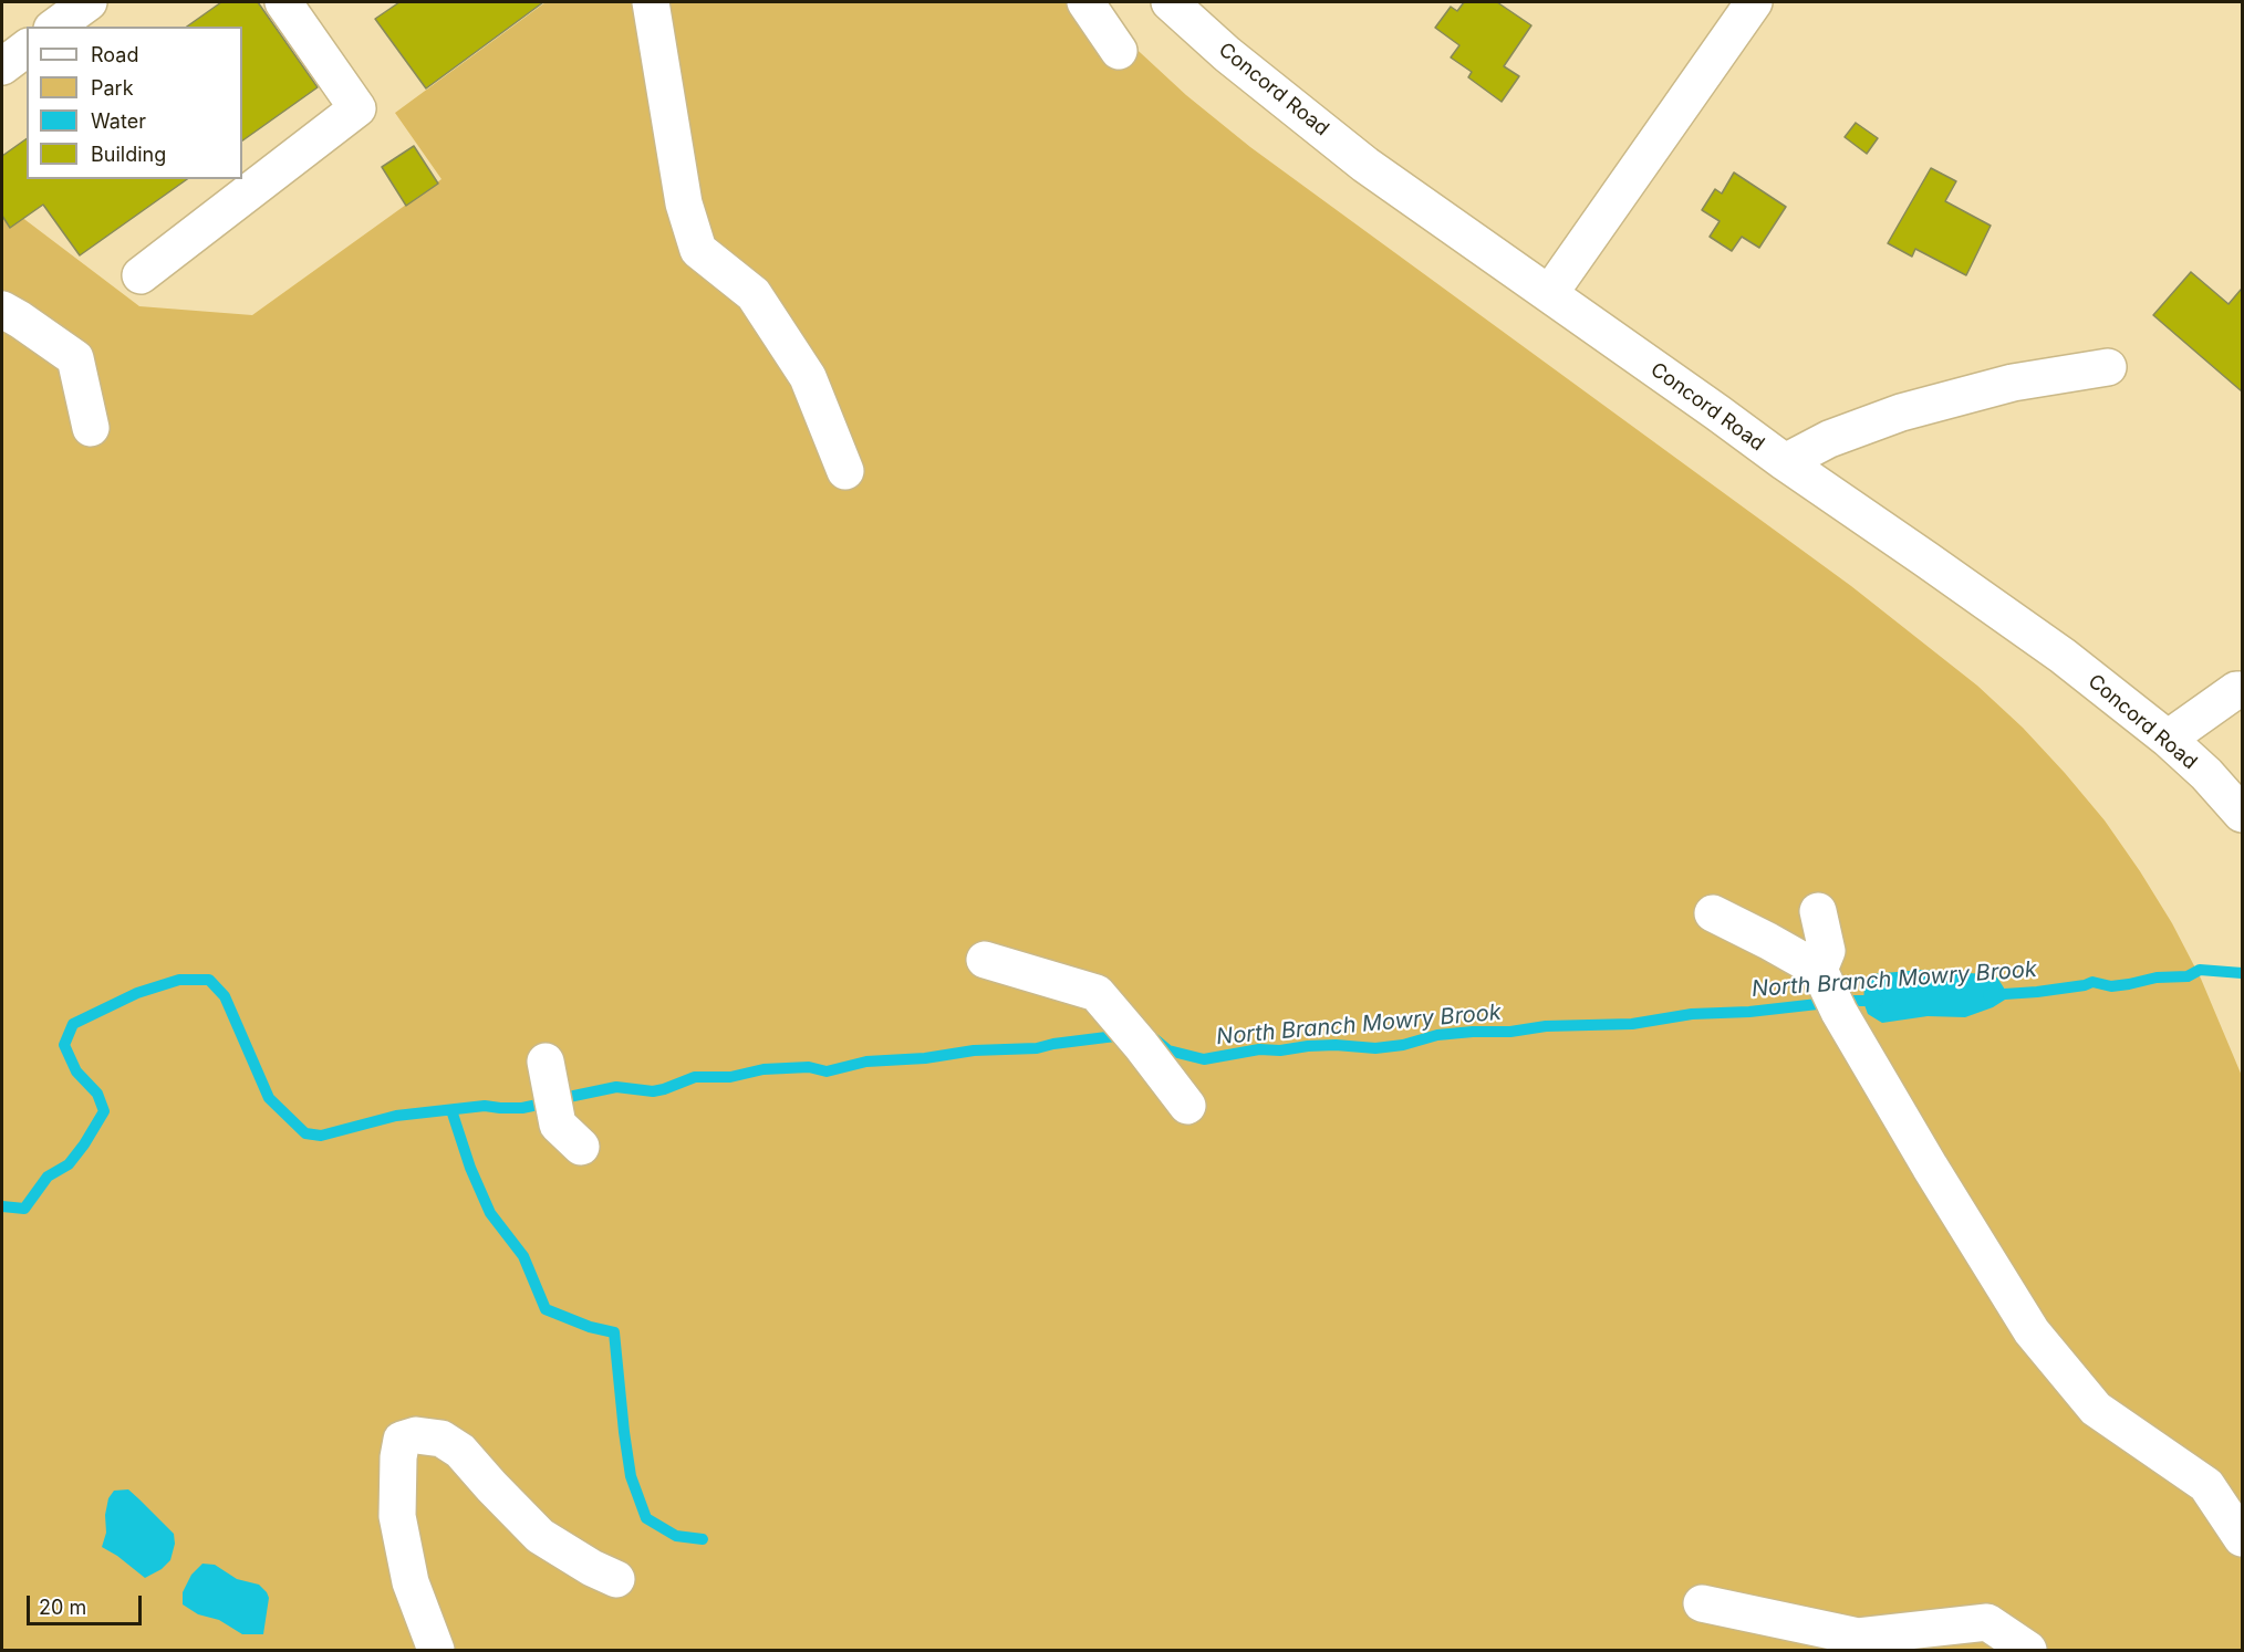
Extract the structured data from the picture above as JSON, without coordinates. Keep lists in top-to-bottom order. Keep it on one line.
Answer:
{"streets":{"street":["Concord Road"]},"water":["North Branch Mowry Brook"],"legend":["Road","Park","Water","Building"],"scale_bar":"20 m"}
